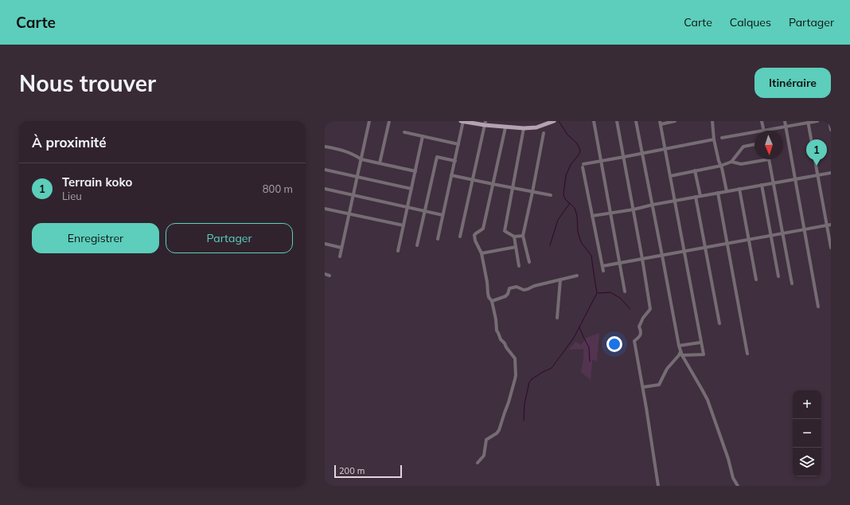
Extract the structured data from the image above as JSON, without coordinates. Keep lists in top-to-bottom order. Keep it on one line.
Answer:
{"scale_bar":"200 m","north":"bottom","page":{"header":"Carte","nav":["Carte","Calques","Partager"],"buttons":["Itinéraire",["Enregistrer","Partager"]],"title":"Nous trouver","heading":"À proximité","pins":"1","list":[{"mark":"1","name":"Terrain koko","note":"Lieu","value":"800 m"}],"map_buttons":["+","−"],"scale":"200 m"}}
